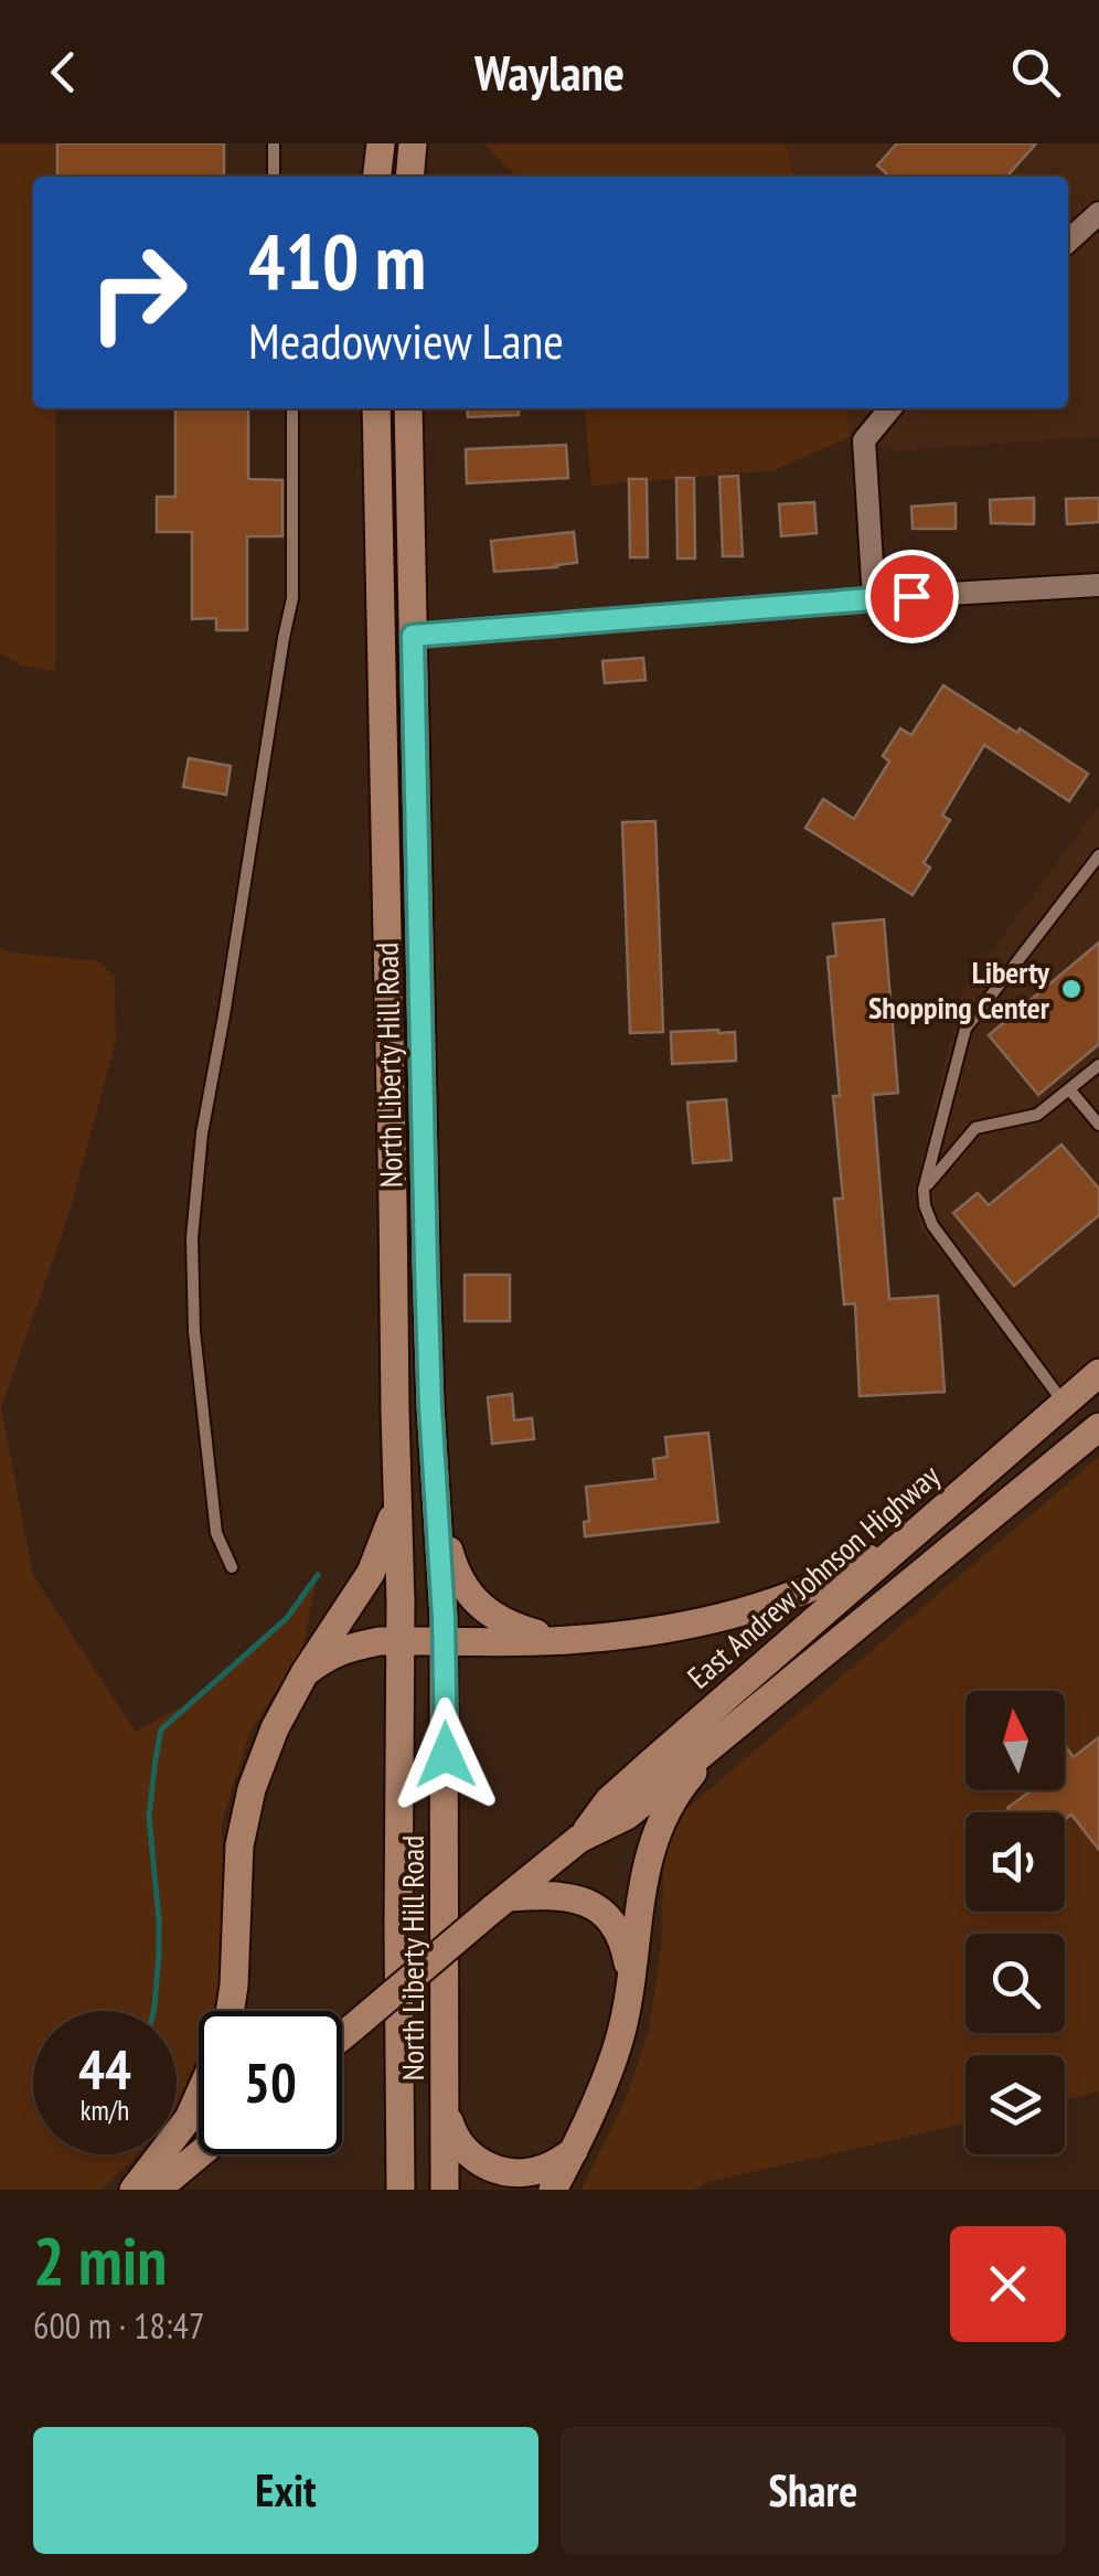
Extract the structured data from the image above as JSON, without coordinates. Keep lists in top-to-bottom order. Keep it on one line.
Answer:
{"streets":{"main road":["North Liberty Hill Road","East Andrew Johnson Highway"]},"places":["Liberty Shopping Center"],"north":"top","page":{"header":"Waylane","turn":["410 m","Meadowview Lane"],"speed":"44 km/h","limit":"50","heading":["2 min","600 m · 18:47"],"buttons":["Exit","Share"]}}
